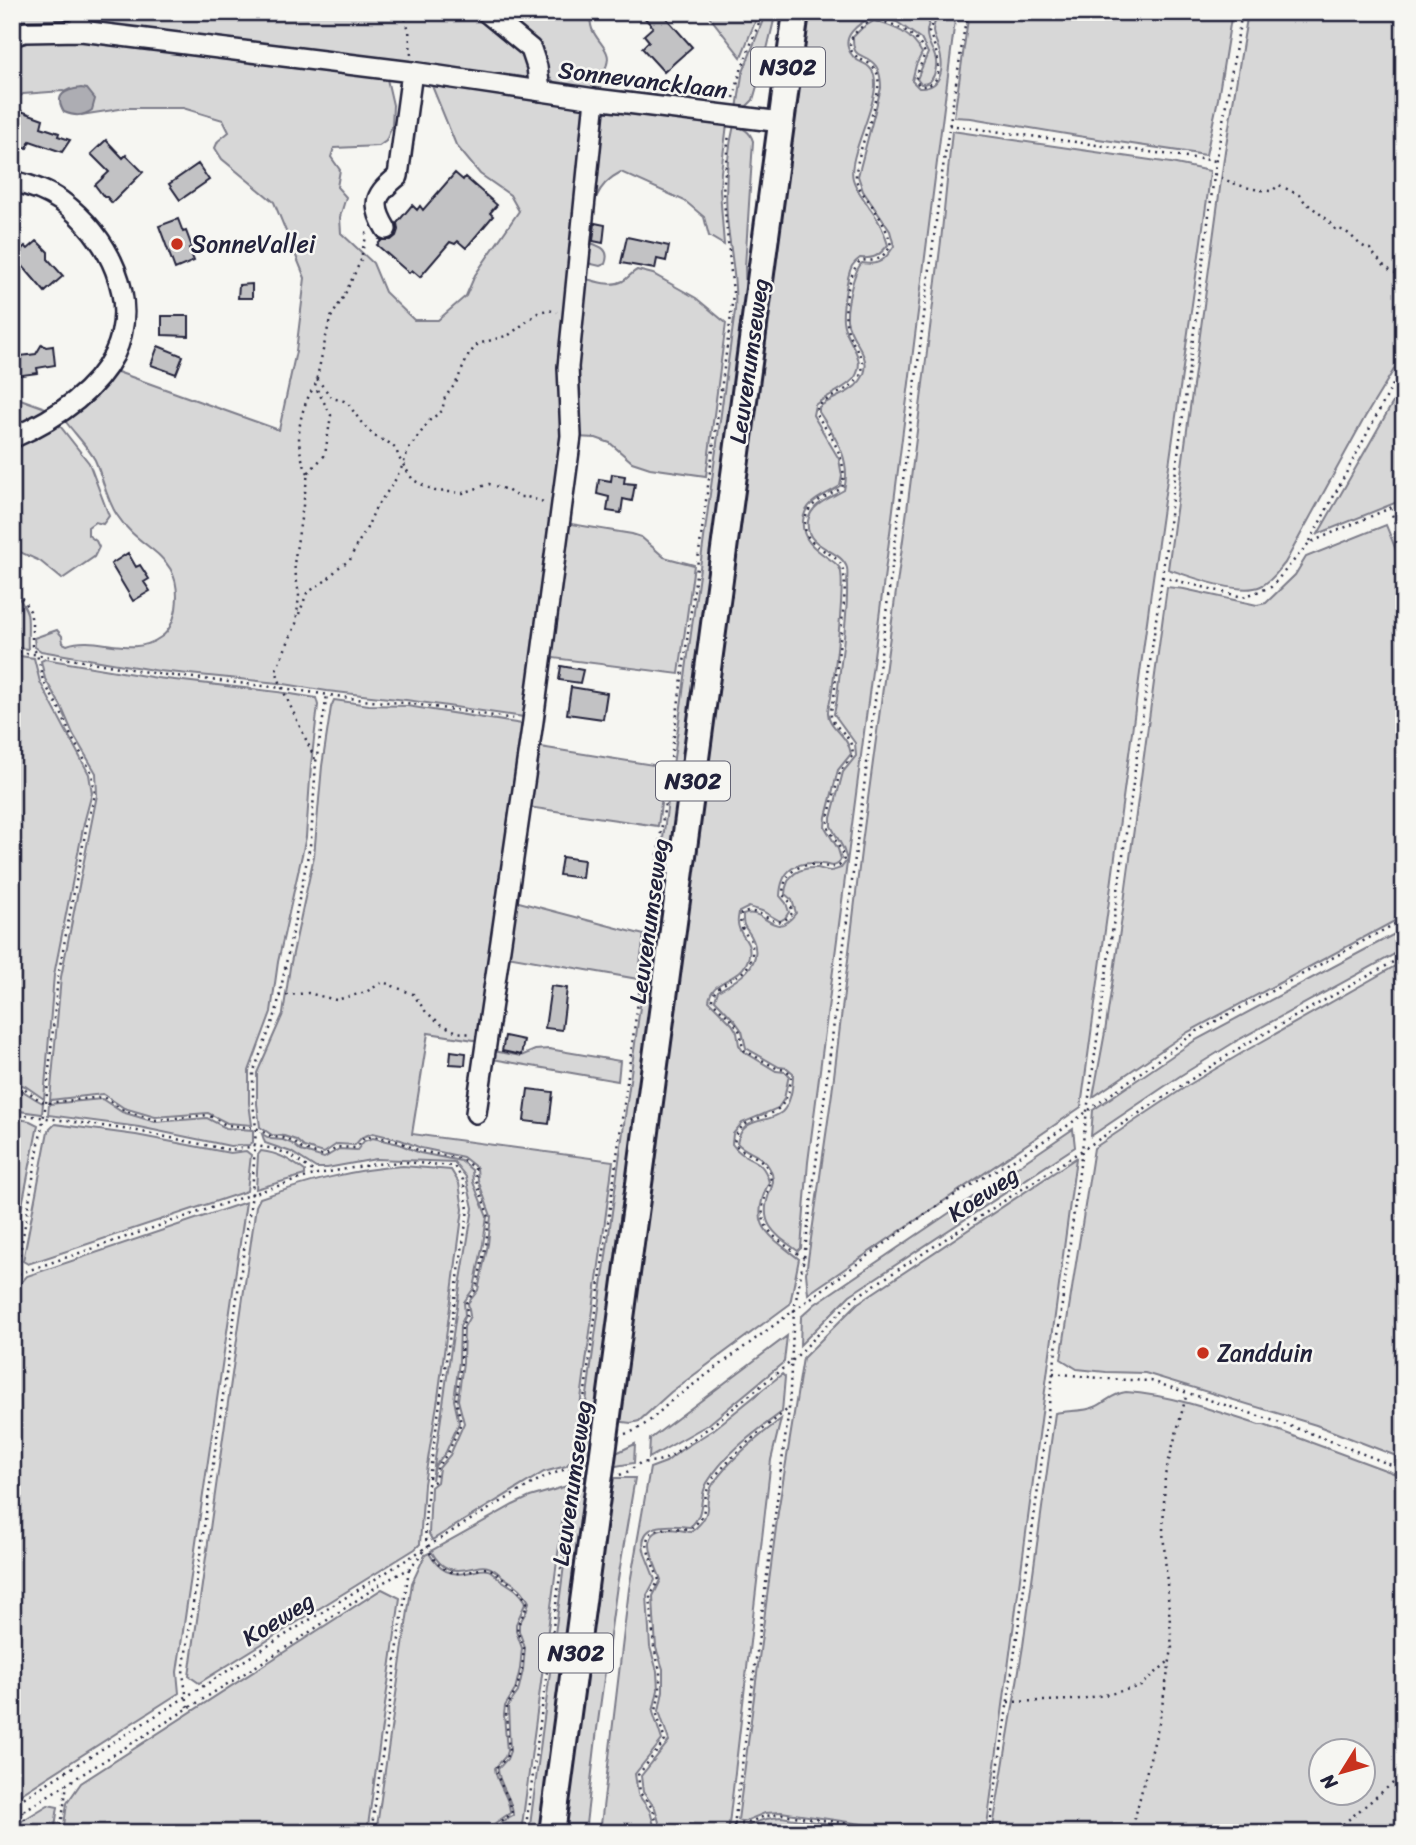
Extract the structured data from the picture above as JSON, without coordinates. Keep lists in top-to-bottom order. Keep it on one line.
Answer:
{"streets":{"main road":["N302","Leuvenumseweg"],"street":["Sonnevancklaan"],"path":["Koeweg"]},"crossings":[["Sonnevancklaan","Leuvenumseweg"],["Leuvenumseweg","Koeweg"]],"places":["SonneVallei","Zandduin"],"north":"bottom left"}
